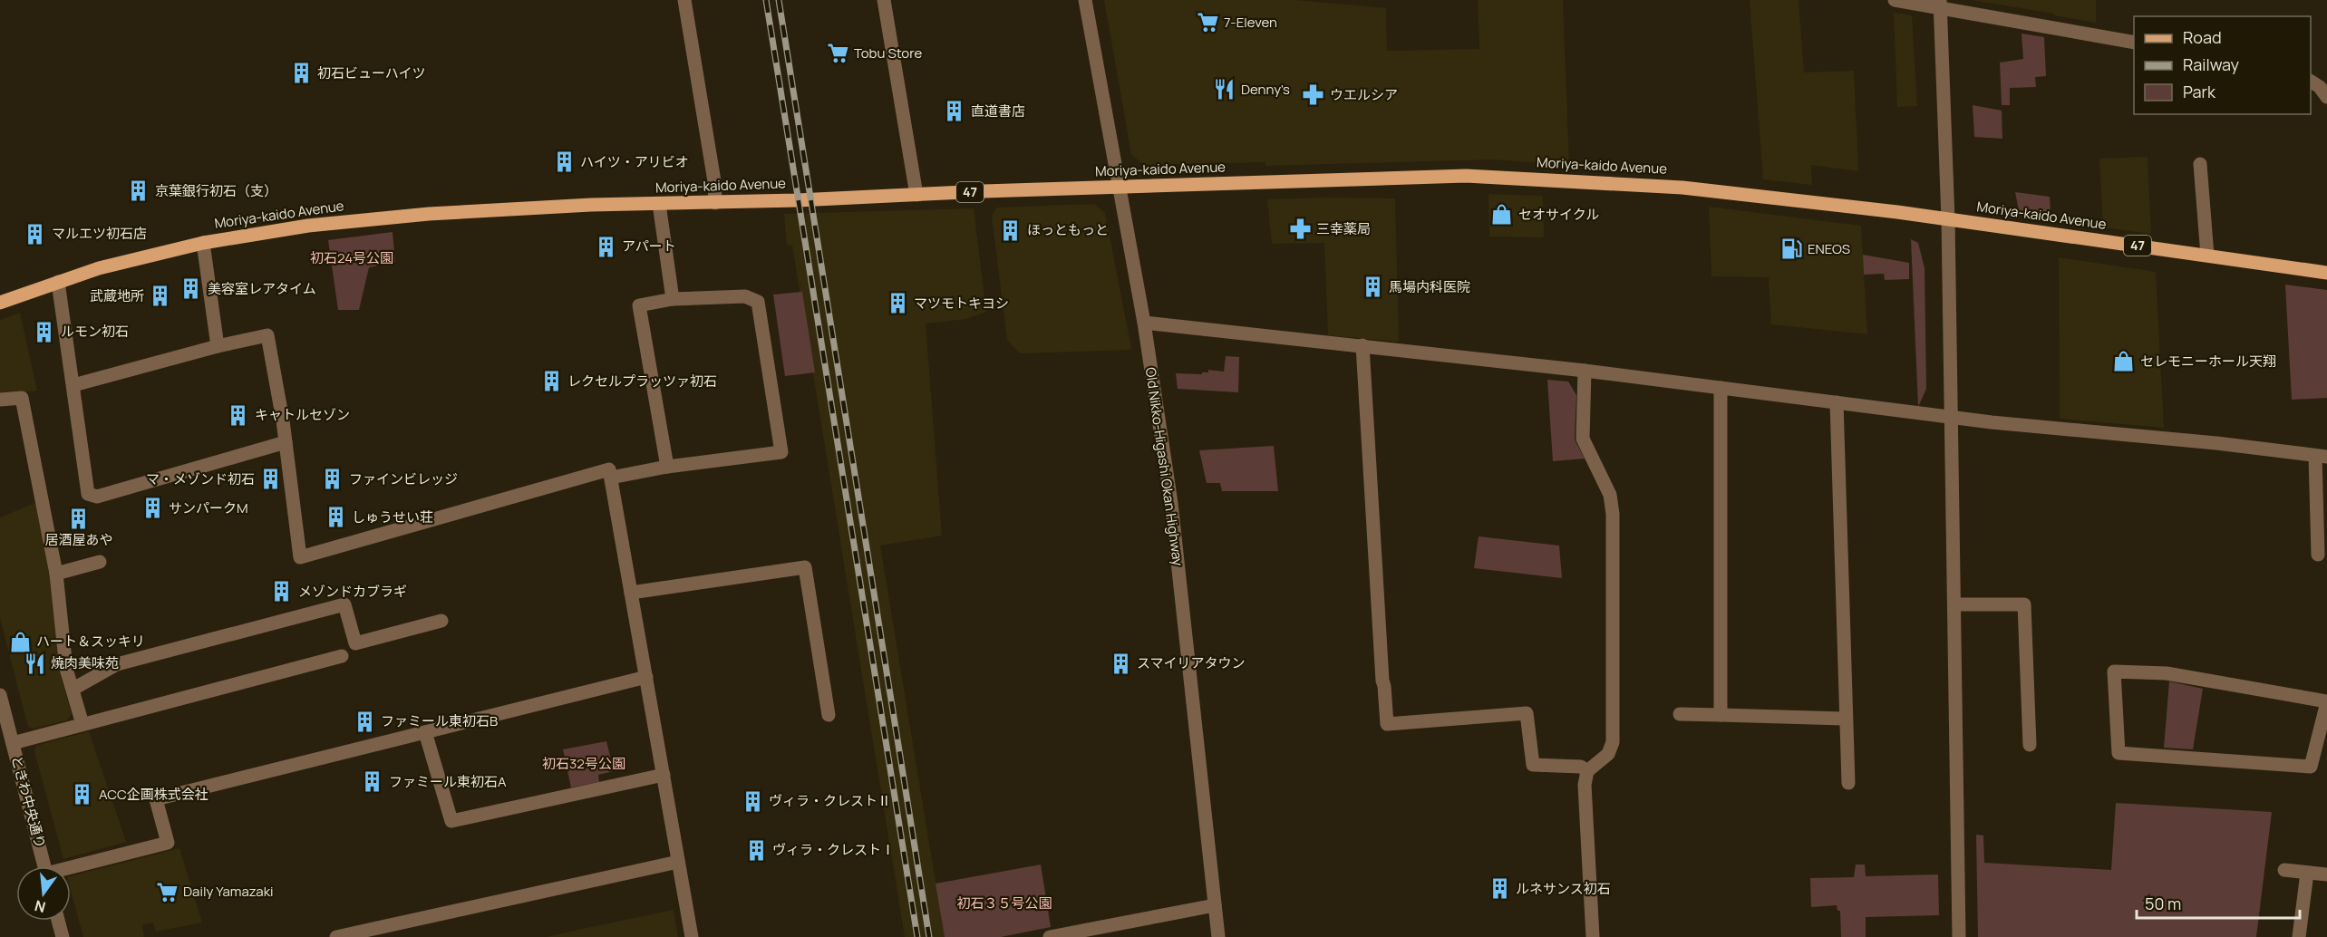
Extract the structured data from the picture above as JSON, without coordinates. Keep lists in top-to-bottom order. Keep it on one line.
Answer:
{"streets":{"main road":["Moriya-kaido Avenue","47"],"street":["Old Nikko-Higashi Okan Highway","ときわ中央通り"]},"crossings":[["Moriya-kaido Avenue","Old Nikko-Higashi Okan Highway"]],"parks":["初石24号公園","初石32号公園","初石３５号公園"],"places":{"supermarket":["7-Eleven","Tobu Store","Daily Yamazaki"],"building":["初石ビューハイツ","直道書店","ハイツ・アリビオ","京葉銀行初石（支）","ほっともっと","マルエツ初石店","アパート","馬場内科医院","美容室レアタイム","武蔵地所","マツモトキヨシ","ルモン初石","レクセルプラッツァ初石","キャトルセゾン","マ・メゾンド初石","ファインビレッジ","サンパークM","しゅうせい荘","居酒屋あや","メゾンドカブラギ","スマイリアタウン","ファミール東初石B","ファミール東初石A","ACC企画株式会社","ヴィラ・クレストⅡ","ヴィラ・クレストⅠ","ルネサンス初石"],"restaurant":["Denny's","焼肉美味苑"],"pharmacy":["ウエルシア","三幸薬局"],"shop":["セオサイクル","セレモニーホール天翔","ハート＆スッキリ"],"fuel station":["ENEOS"]},"legend":["Road","Railway","Park"],"scale_bar":"50 m","north":"bottom"}
